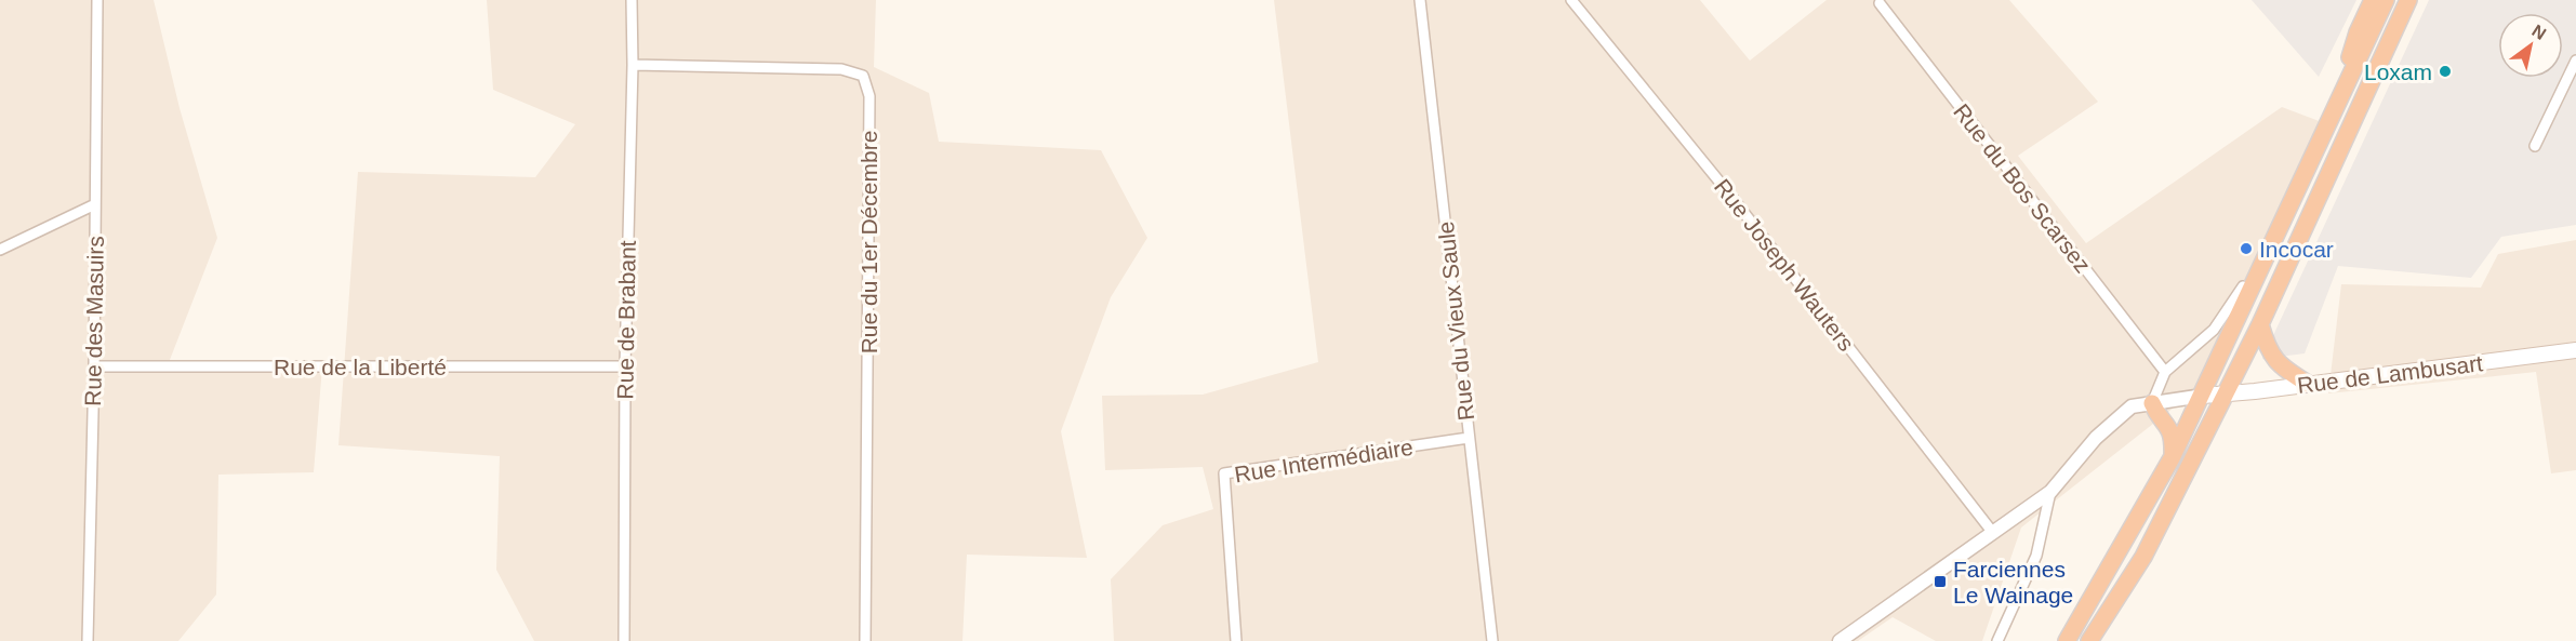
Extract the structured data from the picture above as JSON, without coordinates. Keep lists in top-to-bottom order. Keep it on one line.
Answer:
{"streets":{"main road":["Rue de Lambusart"],"street":["Rue du Bos Scarsez","Rue du 1er Décembre","Rue Joseph Wauters","Rue de Brabant","Rue des Masuirs","Rue du Vieux Saule","Rue de la Liberté","Rue Intermédiaire"]},"crossings":[["Rue du 1er Décembre","Rue de Brabant"],["Rue de Brabant","Rue de la Liberté"],["Rue des Masuirs","Rue de la Liberté"],["Rue du Vieux Saule","Rue Intermédiaire"]],"places":{"other":["Loxam","Incocar"],"transit":["Farciennes Le Wainage"]},"north":"top right"}
